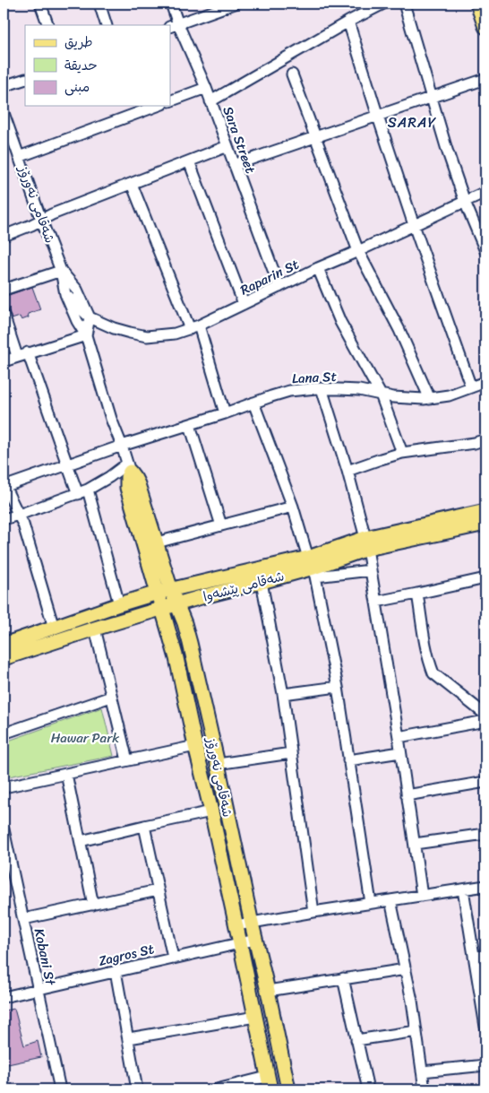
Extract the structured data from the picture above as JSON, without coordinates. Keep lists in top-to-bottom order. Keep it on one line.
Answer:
{"streets":{"main road":["شەقامی نەورۆز","شەقامی پێشەوا"],"street":["Sara Street","Raparin St","Lana St","Zagros St","Kobani St"]},"crossings":[["Sara Street","Raparin St"],["شەقامی نەورۆز","Raparin St"],["شەقامی نەورۆز","Lana St"],["شەقامی نەورۆز","شەقامی پێشەوا"],["شەقامی نەورۆز","Zagros St"],["Zagros St","Kobani St"]],"districts":["SARAY"],"parks":["Hawar Park"],"legend":["طريق","حديقة","مبنى"]}
